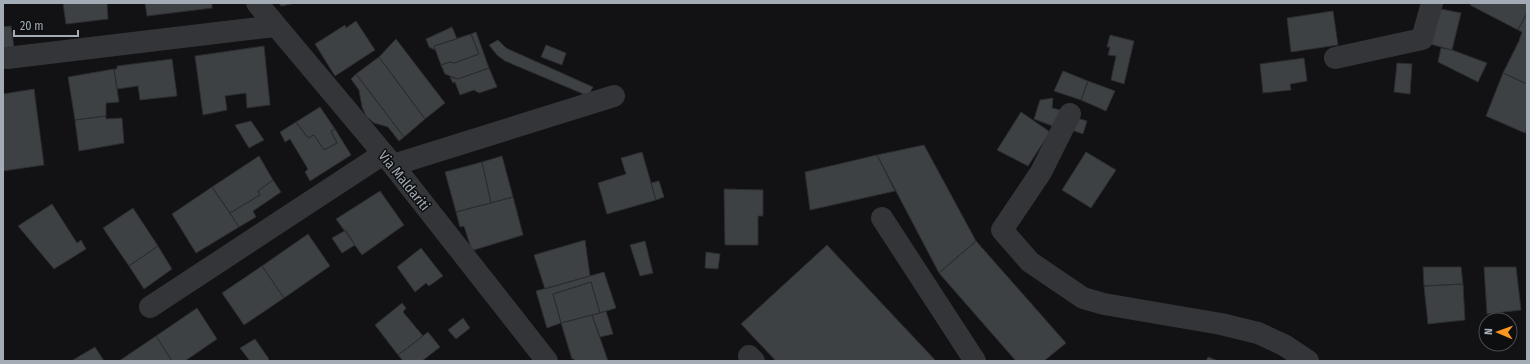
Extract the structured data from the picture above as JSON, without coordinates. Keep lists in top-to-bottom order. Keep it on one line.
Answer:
{"streets":{"street":["Via Maldariti"]},"scale_bar":"20 m","north":"left"}
